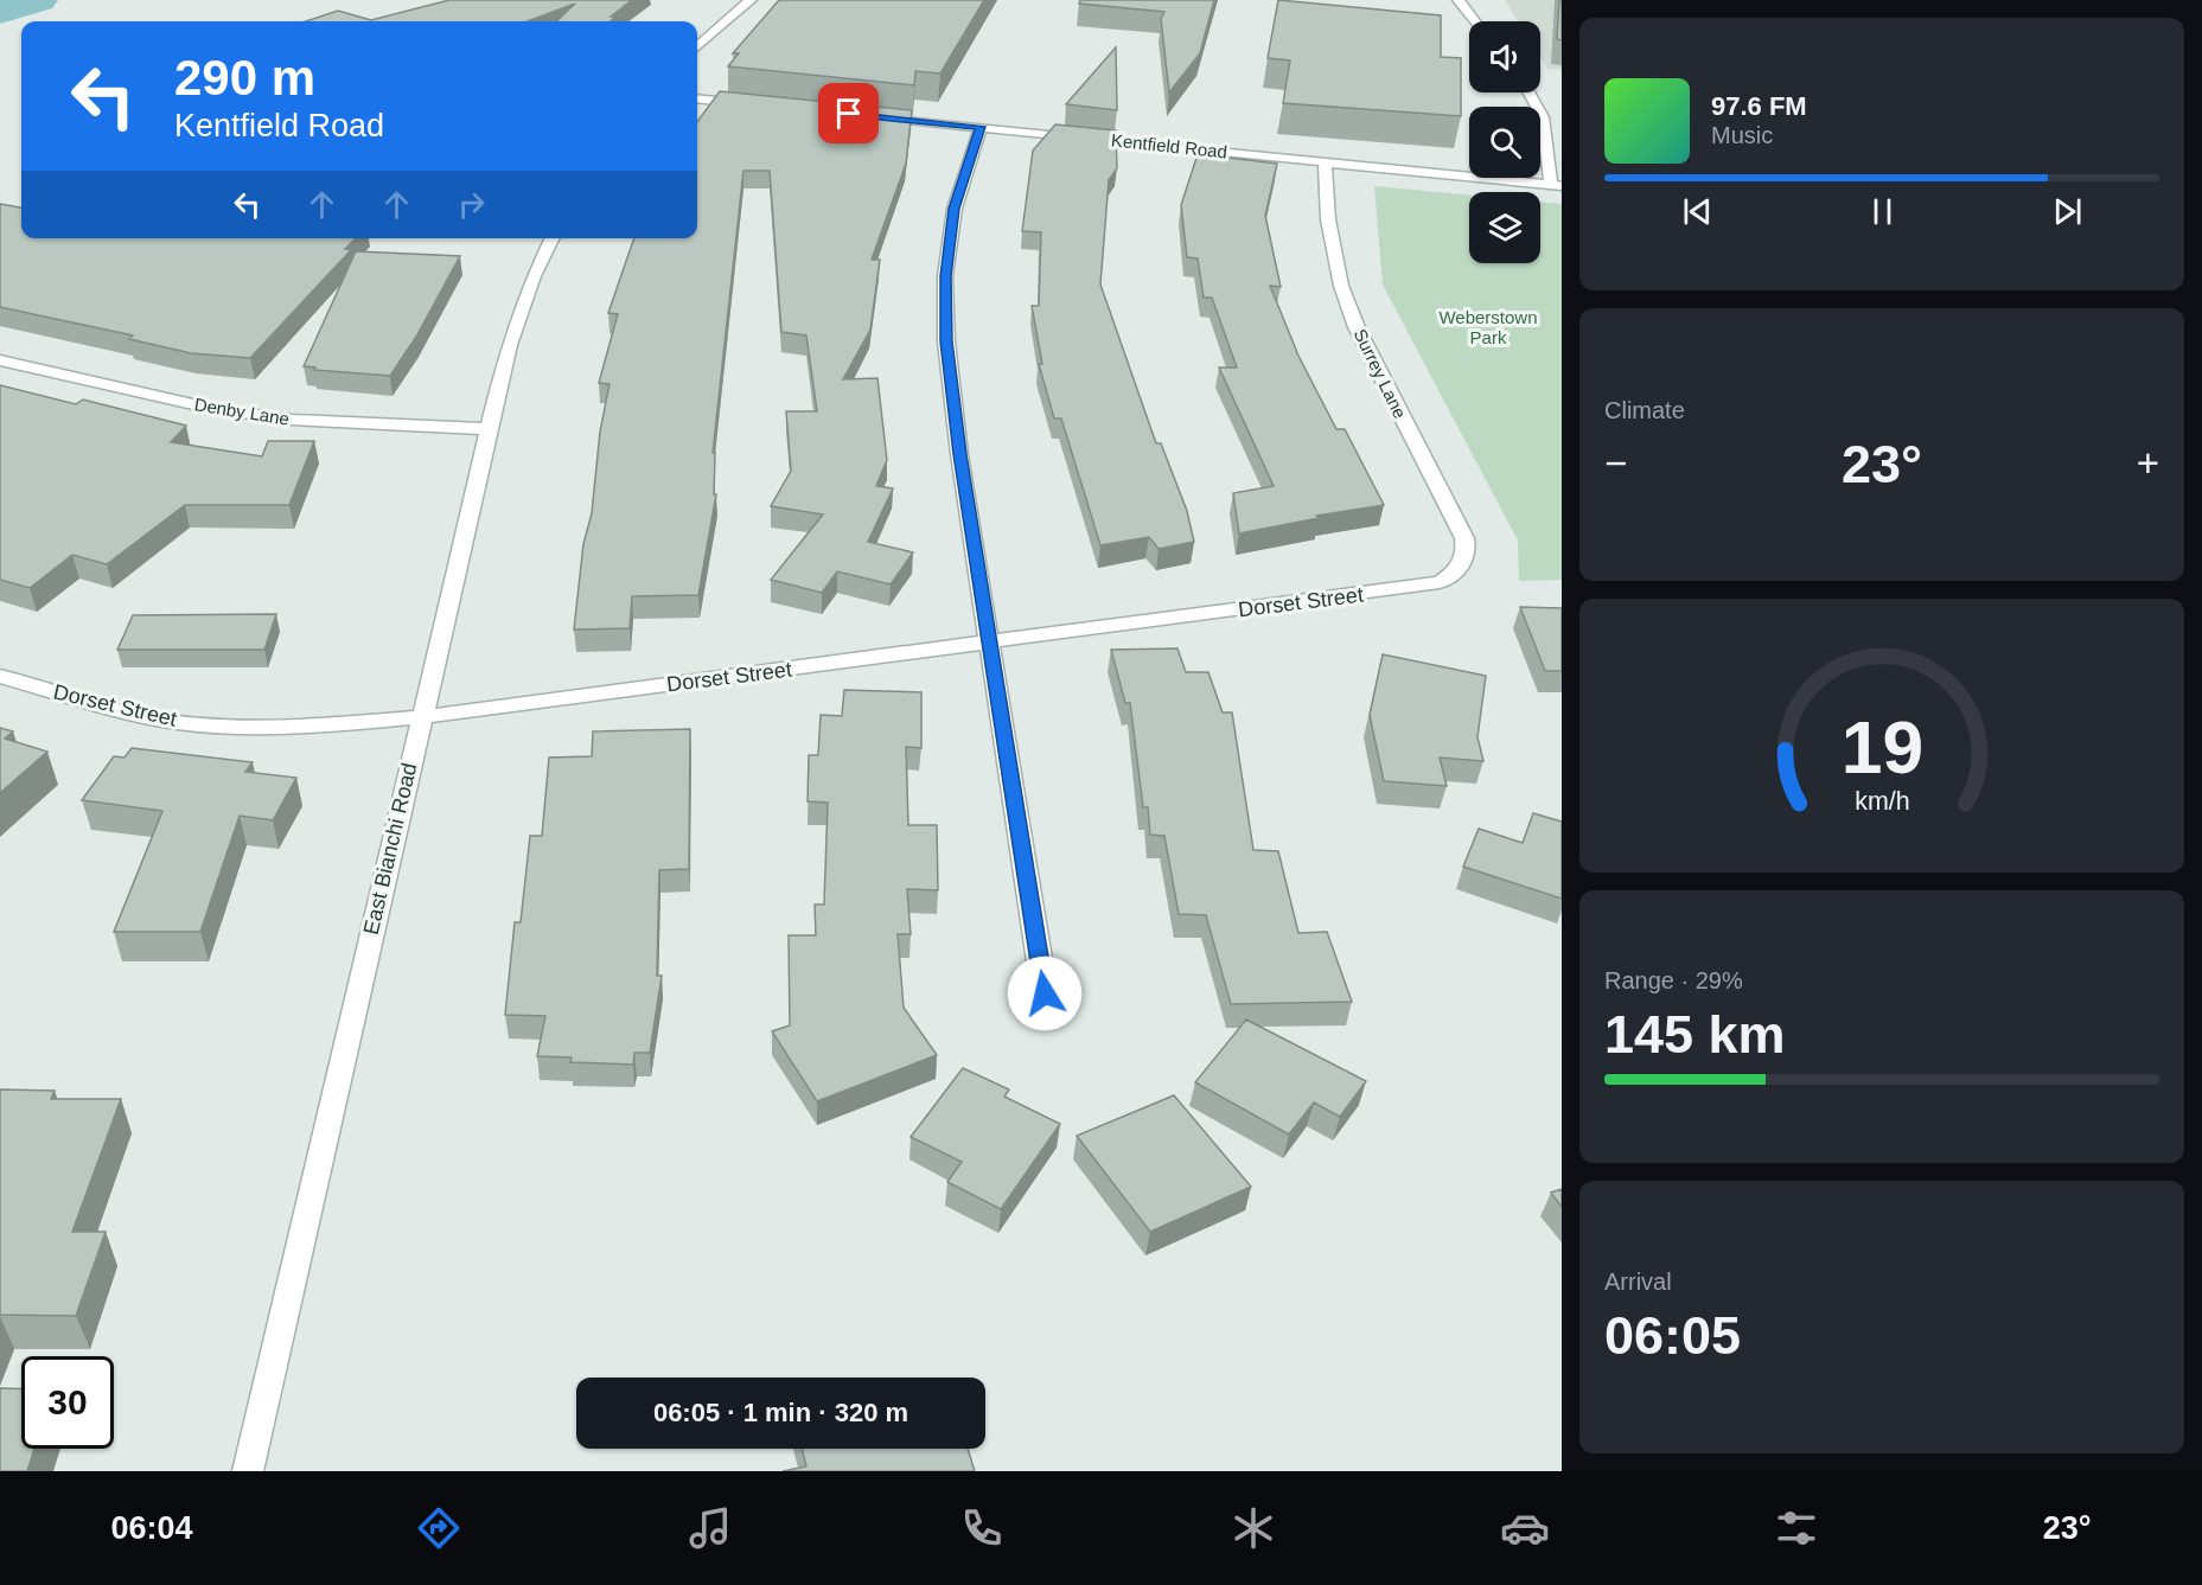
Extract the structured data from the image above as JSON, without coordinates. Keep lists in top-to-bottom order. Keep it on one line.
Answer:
{"streets":{"street":["Kentfield Road","Surrey Lane","Denby Lane","Dorset Street","East Bianchi Road"]},"crossings":[["Kentfield Road","Surrey Lane"],["Surrey Lane","Dorset Street"],["Denby Lane","East Bianchi Road"],["Dorset Street","East Bianchi Road"]],"parks":["Weberstown Park"],"page":{"turn":["290 m","Kentfield Road"],"song":["97.6 FM","Music"],"tile":["Climate",["Range · 29%","145 km"],["Arrival","06:05"]],"heat":["−","23°","+"],"limit":"30","trip":"06:05 · 1 min · 320 m","tabs":["06:04","23°"],"gauge":["19","km/h"]}}
